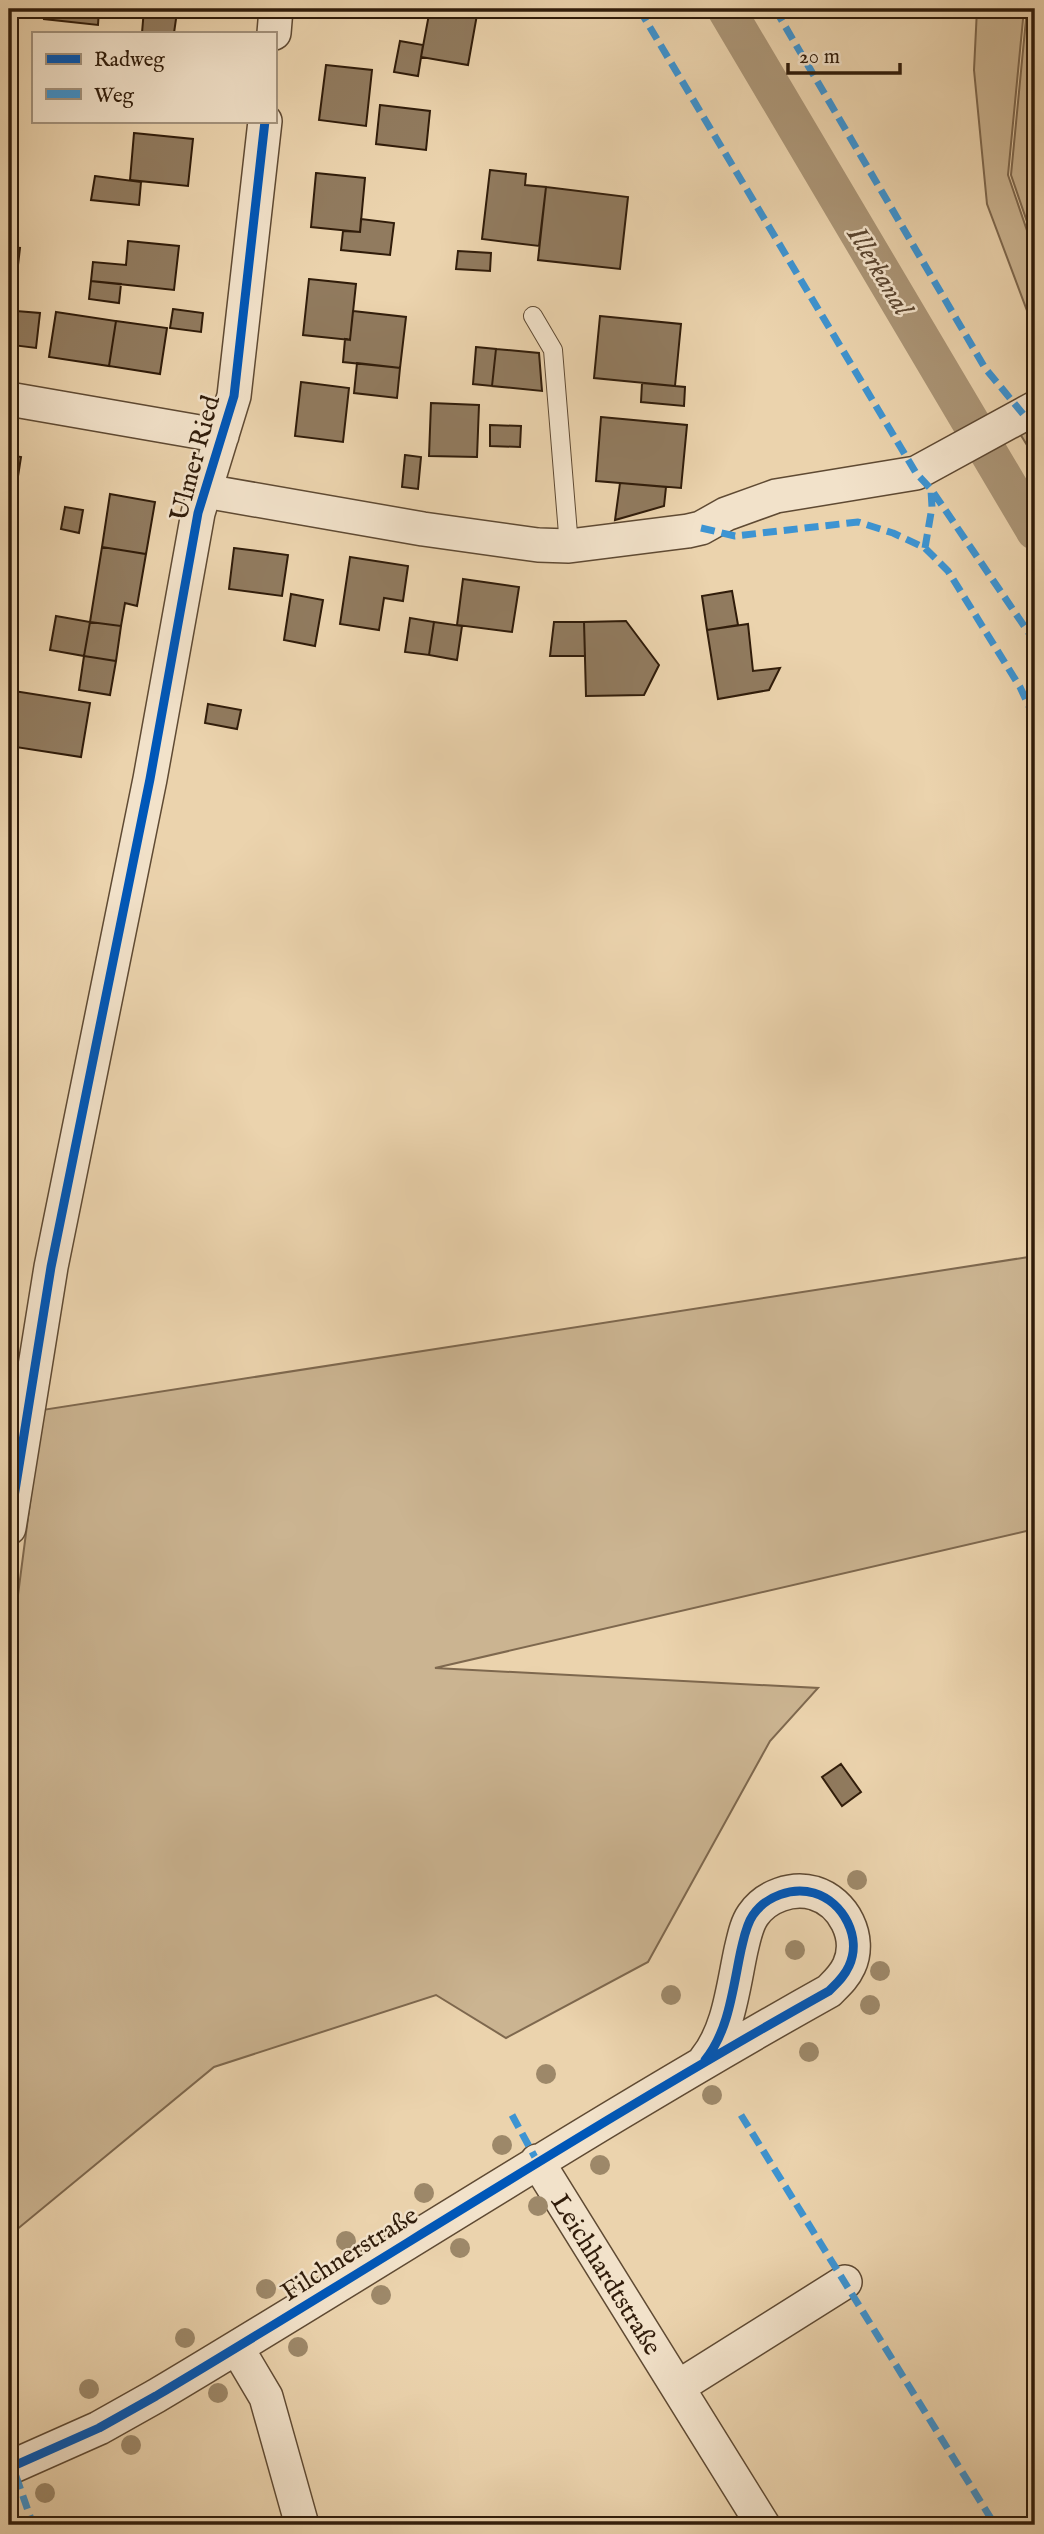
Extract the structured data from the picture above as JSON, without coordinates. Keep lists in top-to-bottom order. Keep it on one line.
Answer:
{"streets":{"street":["Ulmer Ried","Filchnerstraße","Leichhardtstraße"]},"crossings":[["Filchnerstraße","Leichhardtstraße"]],"water":["Illerkanal"],"legend":["Radweg","Weg"],"scale_bar":"20 m"}
